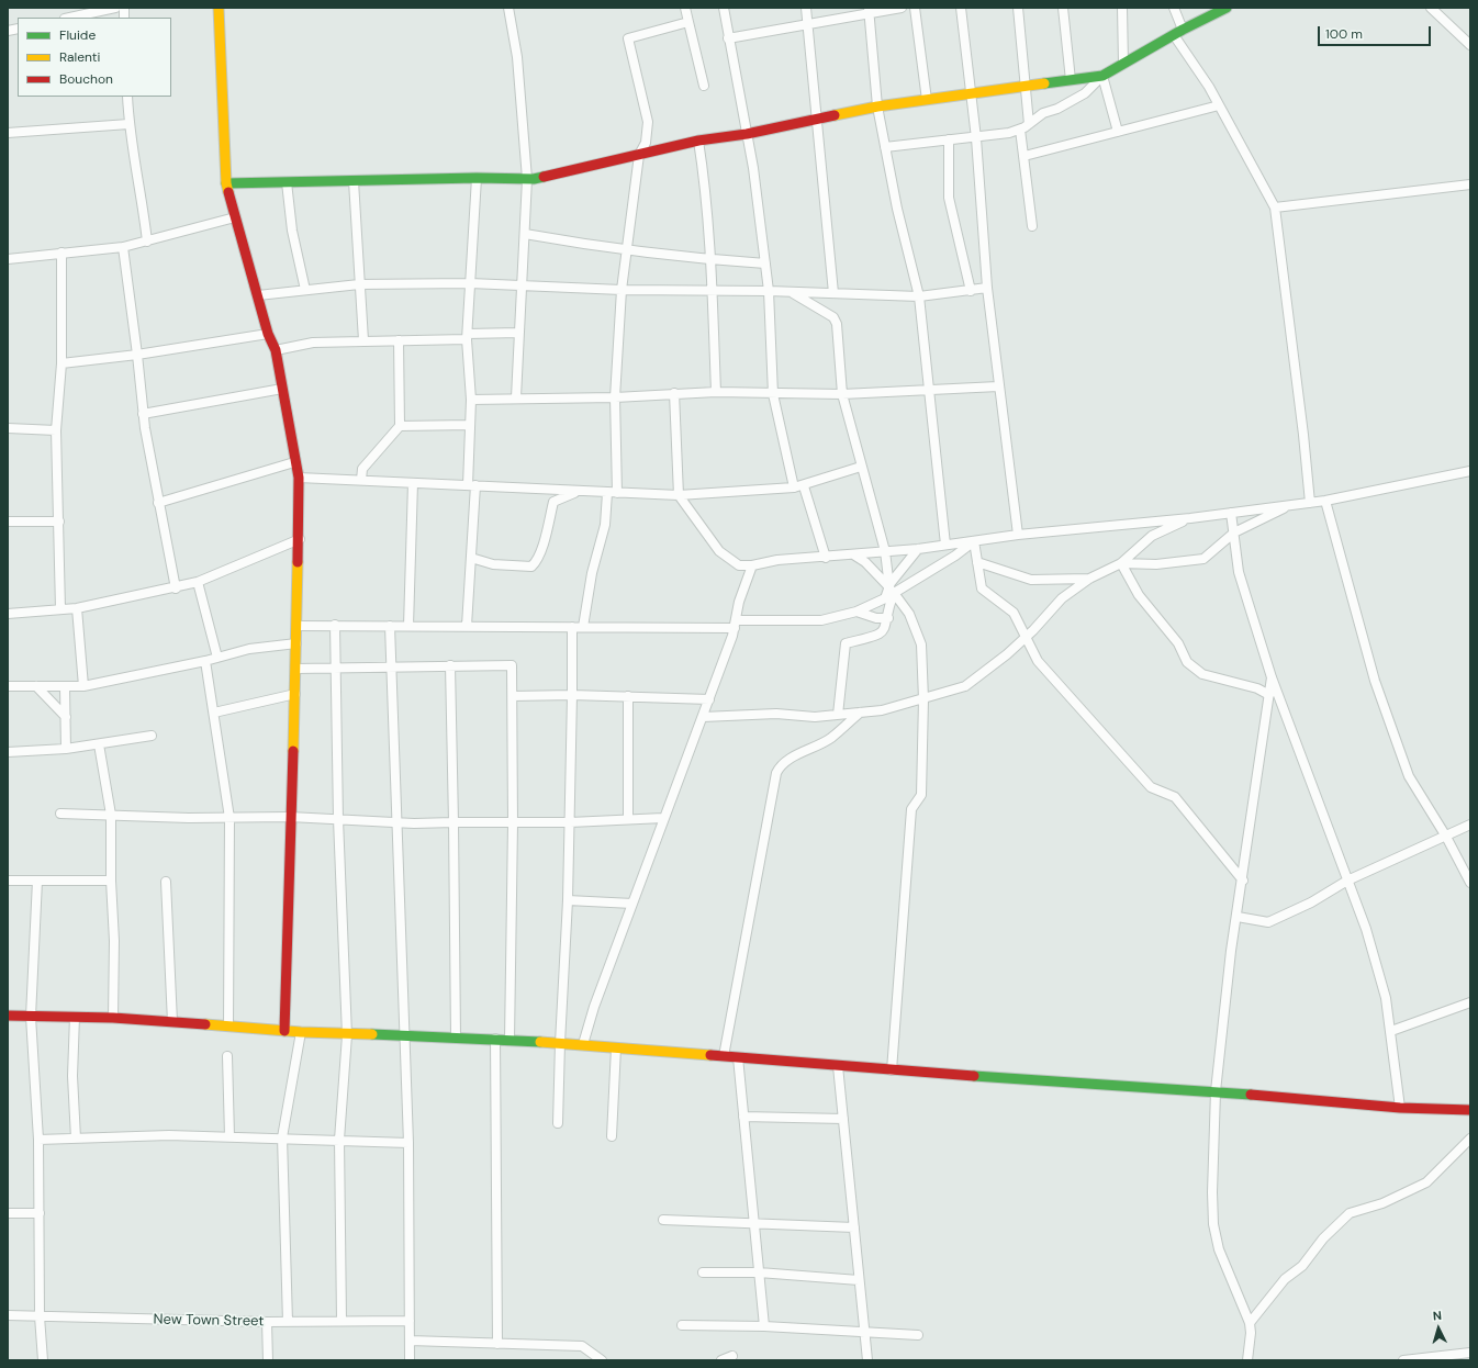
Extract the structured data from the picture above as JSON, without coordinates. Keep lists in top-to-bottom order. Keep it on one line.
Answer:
{"streets":{"street":["New Town Street"]},"legend":["Fluide","Ralenti","Bouchon"],"scale_bar":"100 m","north":"top"}
